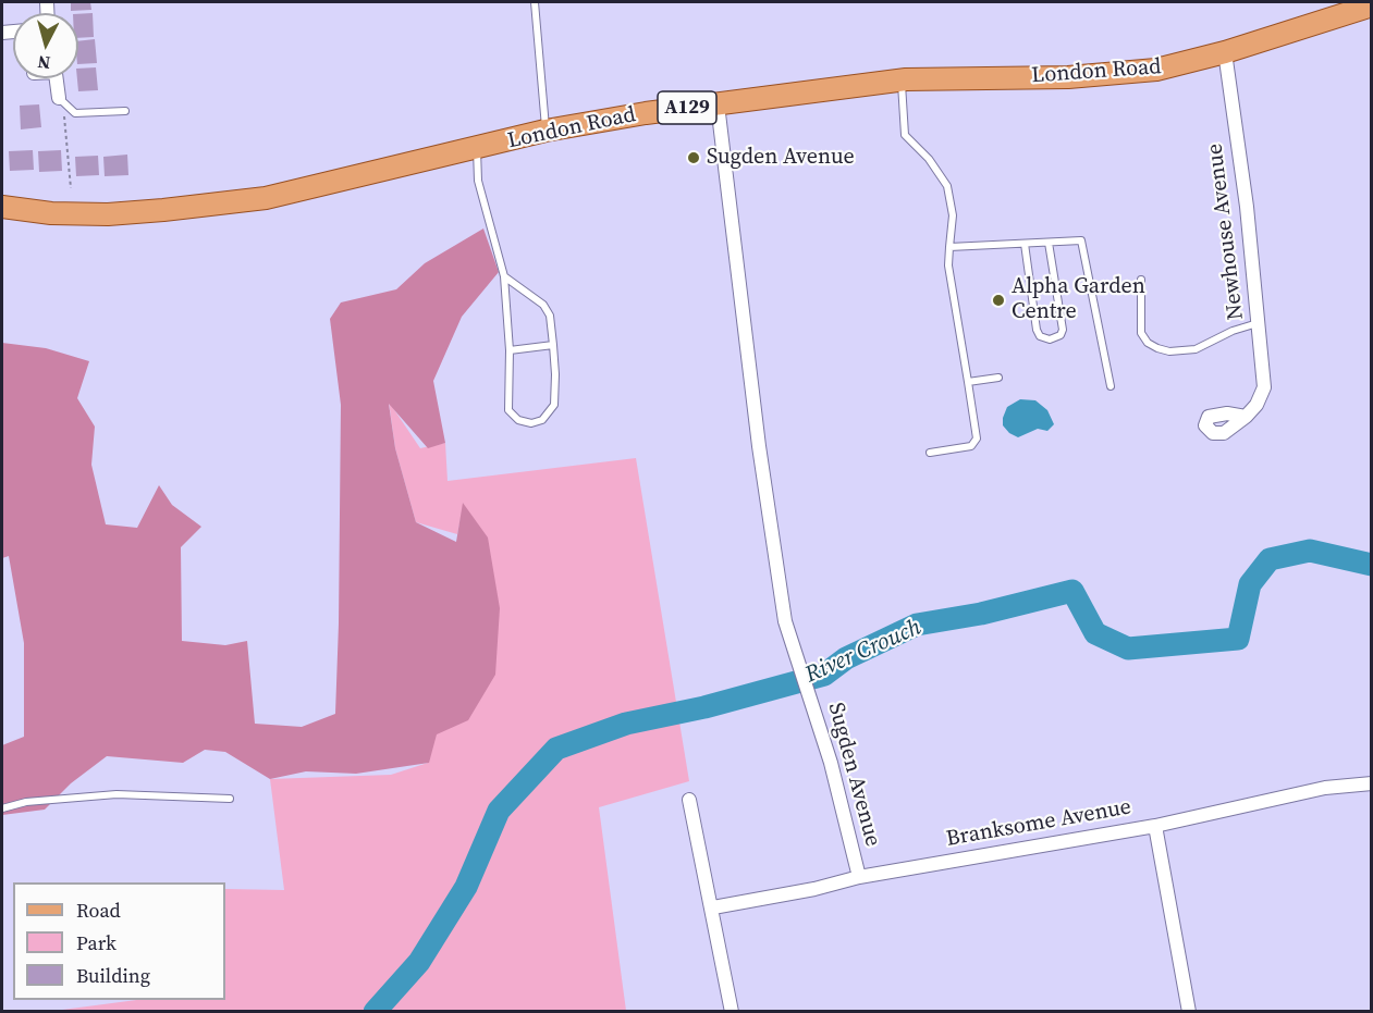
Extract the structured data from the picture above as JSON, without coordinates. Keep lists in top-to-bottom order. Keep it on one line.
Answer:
{"streets":{"main road":["London Road","A129"],"street":["Newhouse Avenue","Sugden Avenue","Branksome Avenue"]},"crossings":[["London Road","Newhouse Avenue"],["London Road","Sugden Avenue"],["Sugden Avenue","Branksome Avenue"]],"water":["River Crouch"],"places":["Sugden Avenue","Alpha Garden Centre"],"legend":["Road","Park","Building"],"north":"bottom"}
